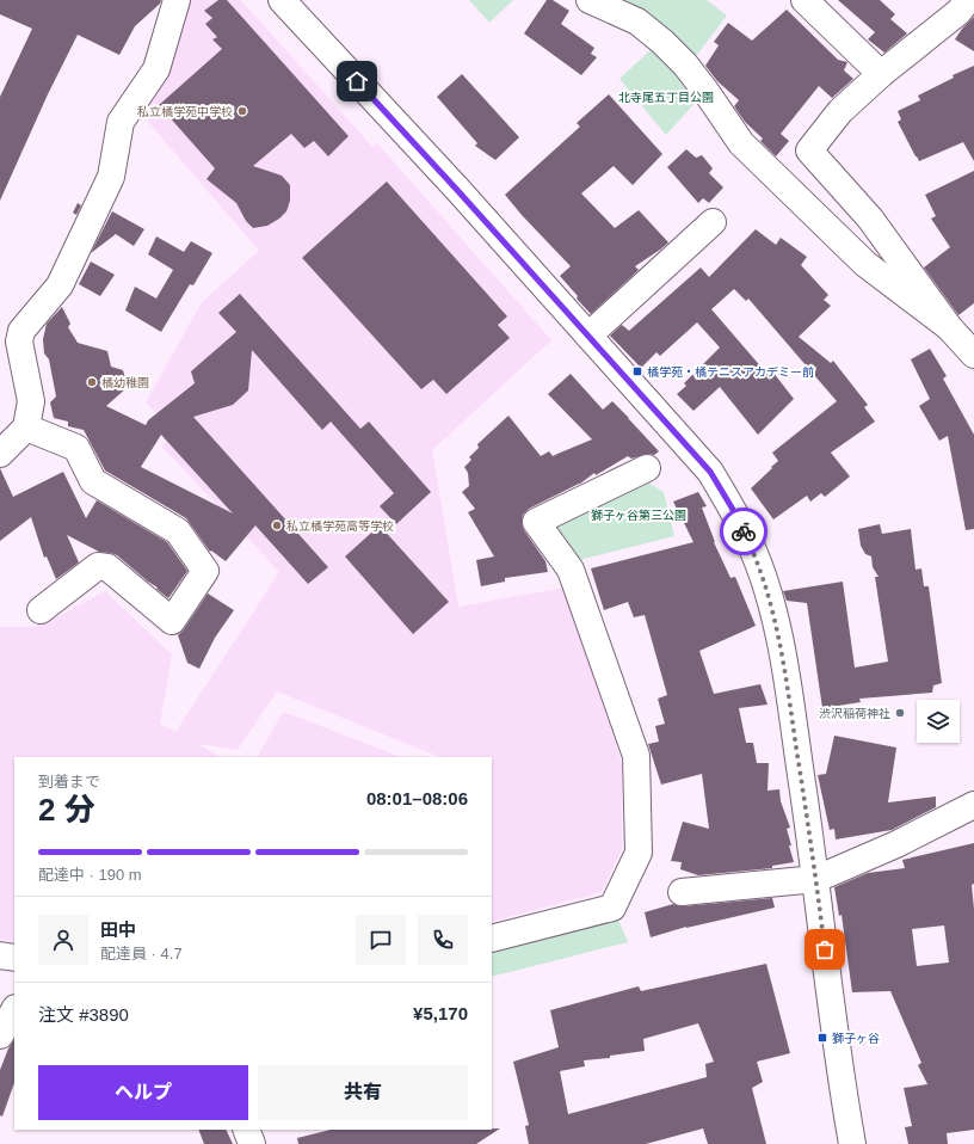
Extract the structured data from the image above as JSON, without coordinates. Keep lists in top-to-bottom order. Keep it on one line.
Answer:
{"parks":["北寺尾五丁目公園","獅子ヶ谷第三公園"],"places":{"other":["私立橘学苑中学校","橘幼稚園","私立橘学苑高等学校","渋沢稲荷神社"],"transit":["橘学苑・橘テニスアカデミー前","獅子ヶ谷"]},"page":{"heading":["2 分","到着まで","08:01–08:06"],"panel":["田中","配達員 · 4.7","注文 #3890","¥5,170"],"bar":"配達中 · 190 m","buttons":["ヘルプ","共有"]}}
